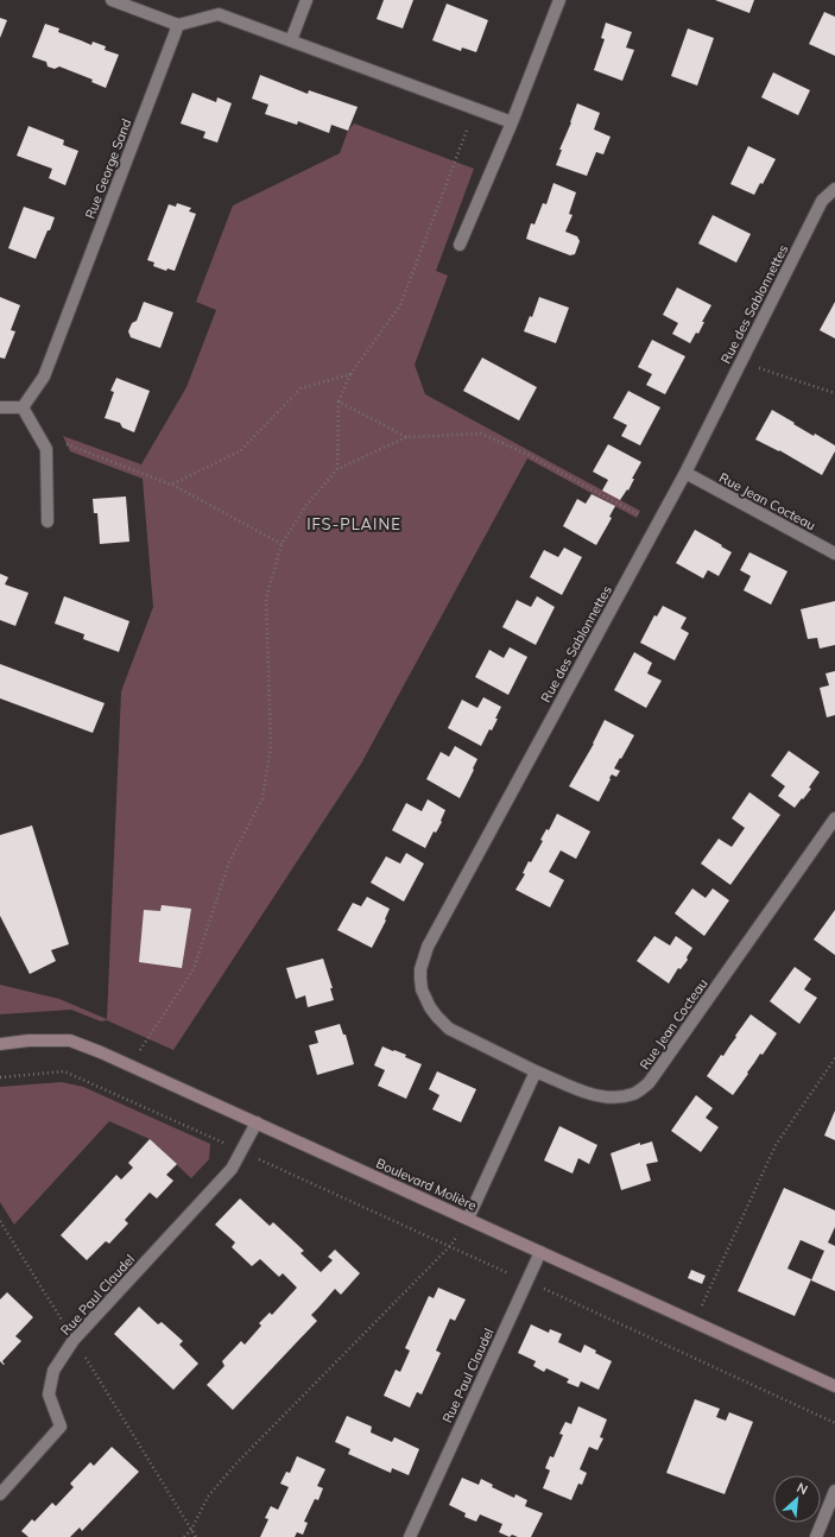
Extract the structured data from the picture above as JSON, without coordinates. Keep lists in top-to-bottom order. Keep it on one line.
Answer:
{"streets":{"street":["Rue George Sand","Rue des Sablonnettes","Rue Jean Cocteau","Boulevard Molière","Rue Paul Claudel"]},"crossings":[["Rue des Sablonnettes","Rue Jean Cocteau"],["Boulevard Molière","Rue Paul Claudel"]],"districts":["IFS-PLAINE"],"north":"top right"}
